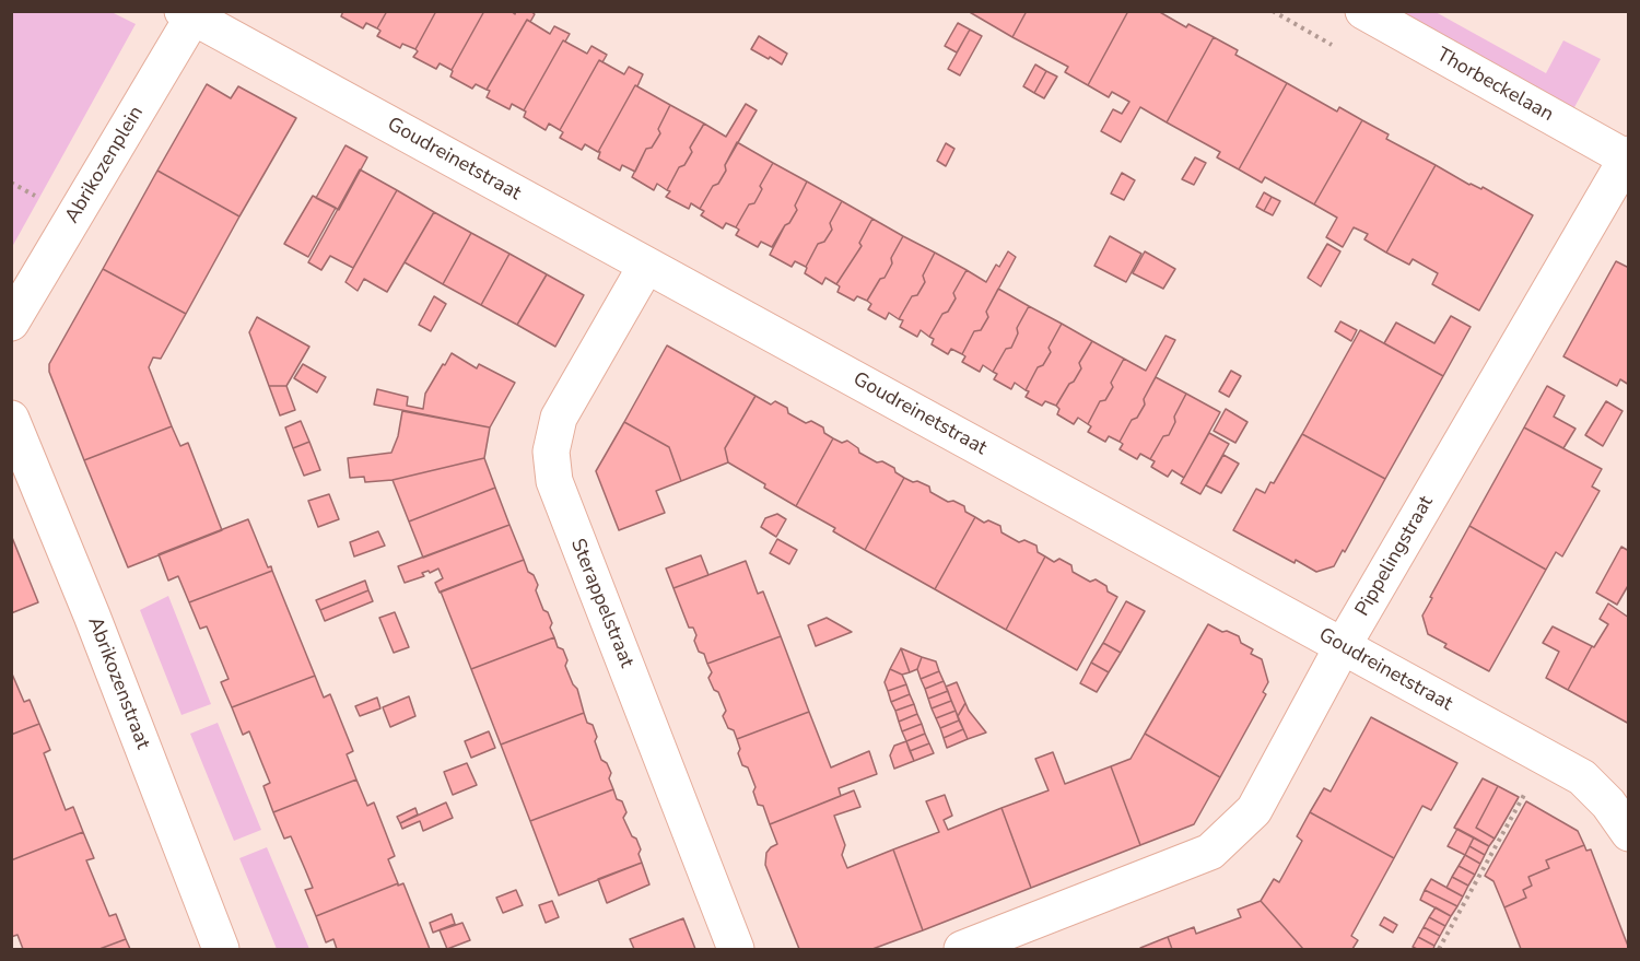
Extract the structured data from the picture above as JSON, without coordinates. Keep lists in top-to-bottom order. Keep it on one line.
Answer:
{"streets":{"street":["Thorbeckelaan","Goudreinetstraat","Abrikozenplein","Pippelingstraat","Sterappelstraat","Abrikozenstraat"]},"crossings":[["Thorbeckelaan","Pippelingstraat"],["Goudreinetstraat","Abrikozenplein"],["Goudreinetstraat","Pippelingstraat"],["Goudreinetstraat","Sterappelstraat"]]}
